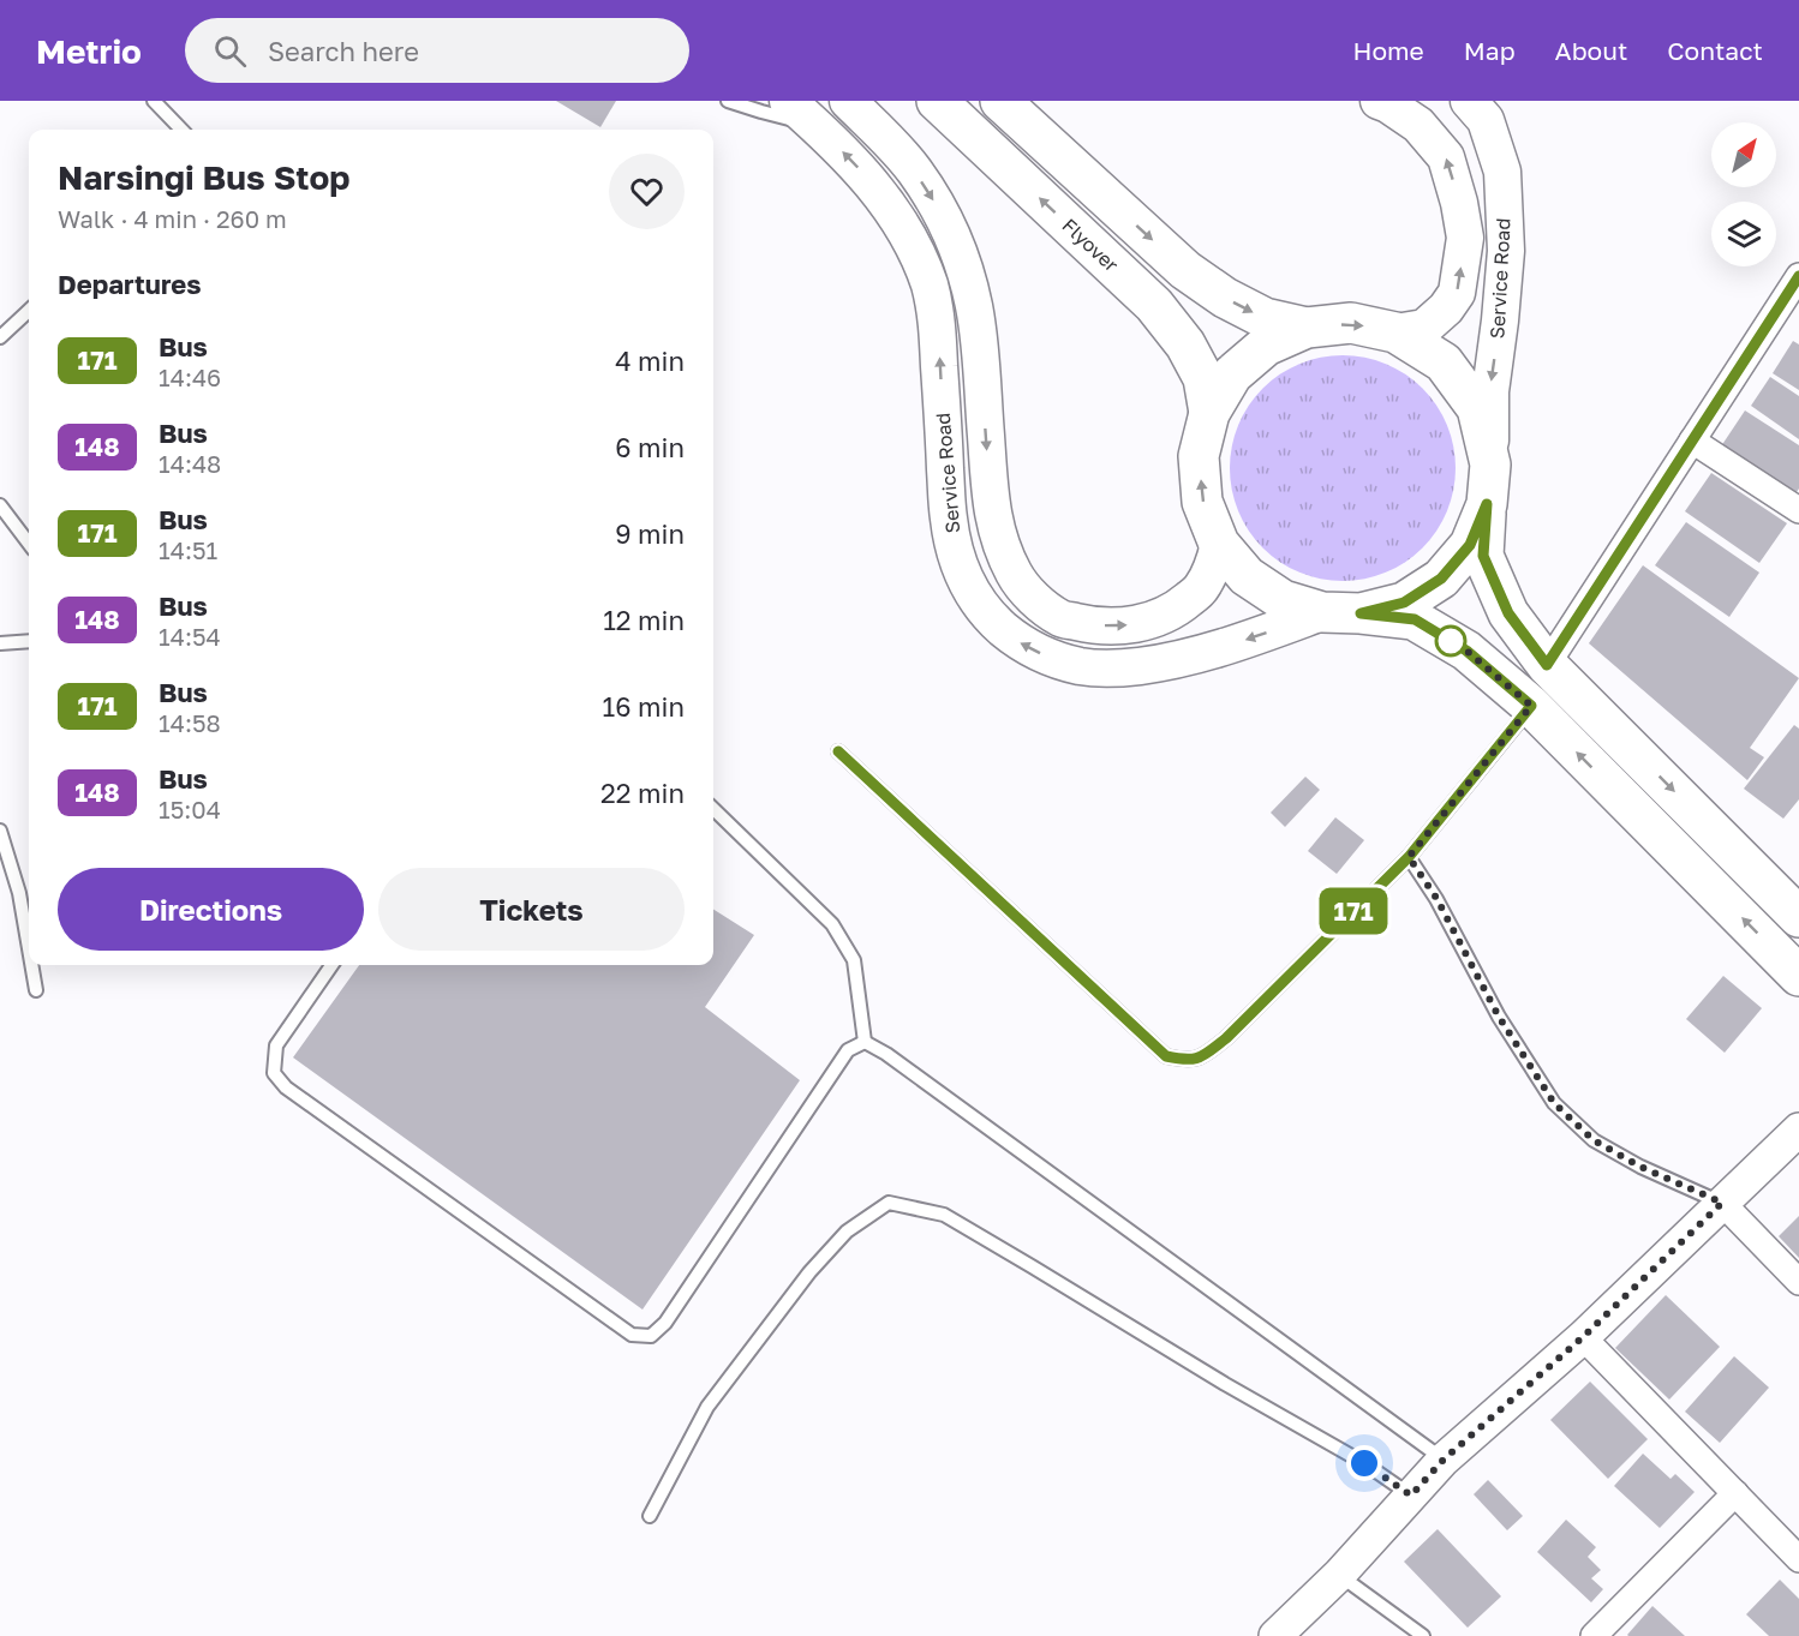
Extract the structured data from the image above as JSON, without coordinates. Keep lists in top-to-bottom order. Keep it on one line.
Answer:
{"streets":{"main road":["Flyover","Service Road"]},"lines":["bus line 171"],"north":"top right","page":{"header":"Metrio","search":"Search here","nav":["Home","Map","About","Contact"],"on_map":"171","heading":[["Narsingi Bus Stop","Walk · 4 min · 260 m"],"Departures"],"list":[{"mark":"171","name":"Bus","note":"14:46","value":"4 min"},{"mark":"148","name":"Bus","note":"14:48","value":"6 min"},{"mark":"171","name":"Bus","note":"14:51","value":"9 min"},{"mark":"148","name":"Bus","note":"14:54","value":"12 min"},{"mark":"171","name":"Bus","note":"14:58","value":"16 min"},{"mark":"148","name":"Bus","note":"15:04","value":"22 min"}],"buttons":["Directions","Tickets"]}}
